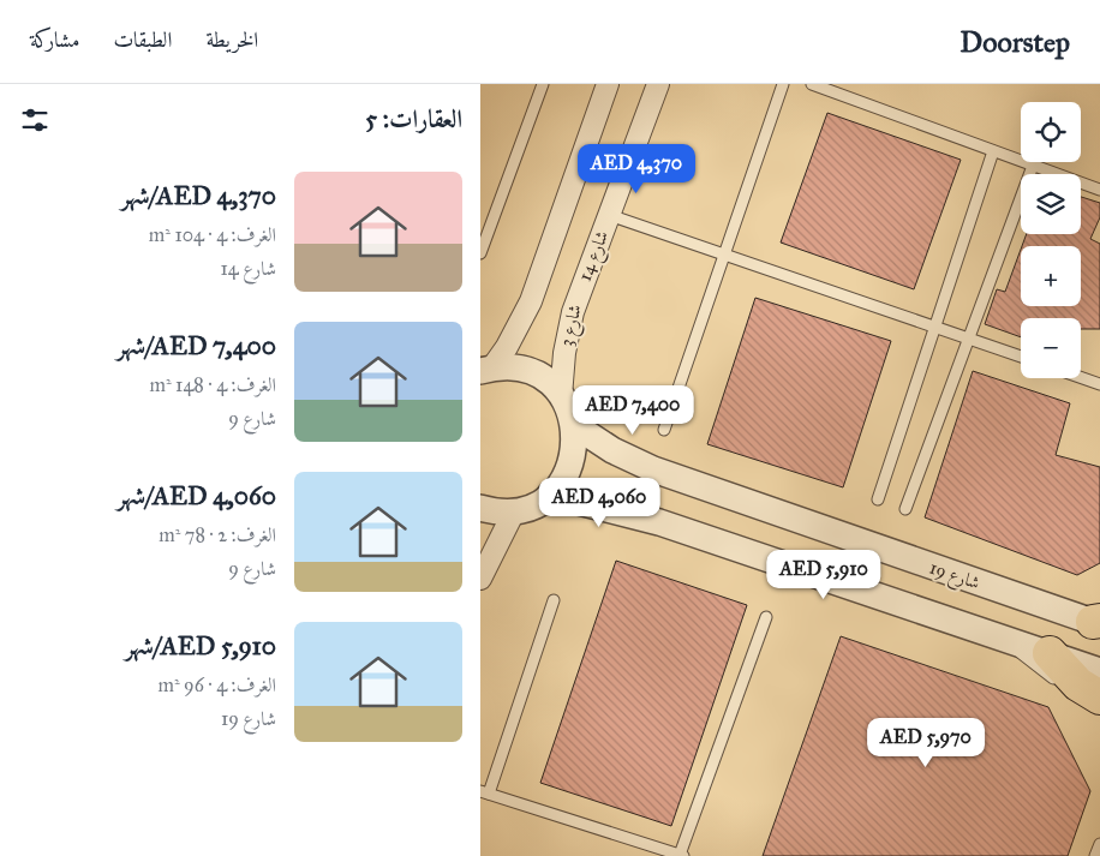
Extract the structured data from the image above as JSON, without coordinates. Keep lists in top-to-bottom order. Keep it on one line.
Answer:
{"streets":{"street":["شارع 14","شارع 3","شارع 19"]},"crossings":[["شارع 14","شارع 3"]],"page":{"header":"Doorstep","nav":["الخريطة","الطبقات","مشاركة"],"heading":"العقارات: 5","map_buttons":["+","−"],"price":["AED 4,370","AED 7,400","AED 4,060","AED 5,910","AED 5,970"],"list":[{"name":"AED 4,370/شهر","note":"الغرف: 4 · 104 m² · شارع 14"},{"name":"AED 7,400/شهر","note":"الغرف: 4 · 148 m² · شارع 9"},{"name":"AED 4,060/شهر","note":"الغرف: 2 · 78 m² · شارع 9"},{"name":"AED 5,910/شهر","note":"الغرف: 4 · 96 m² · شارع 19"}]}}
